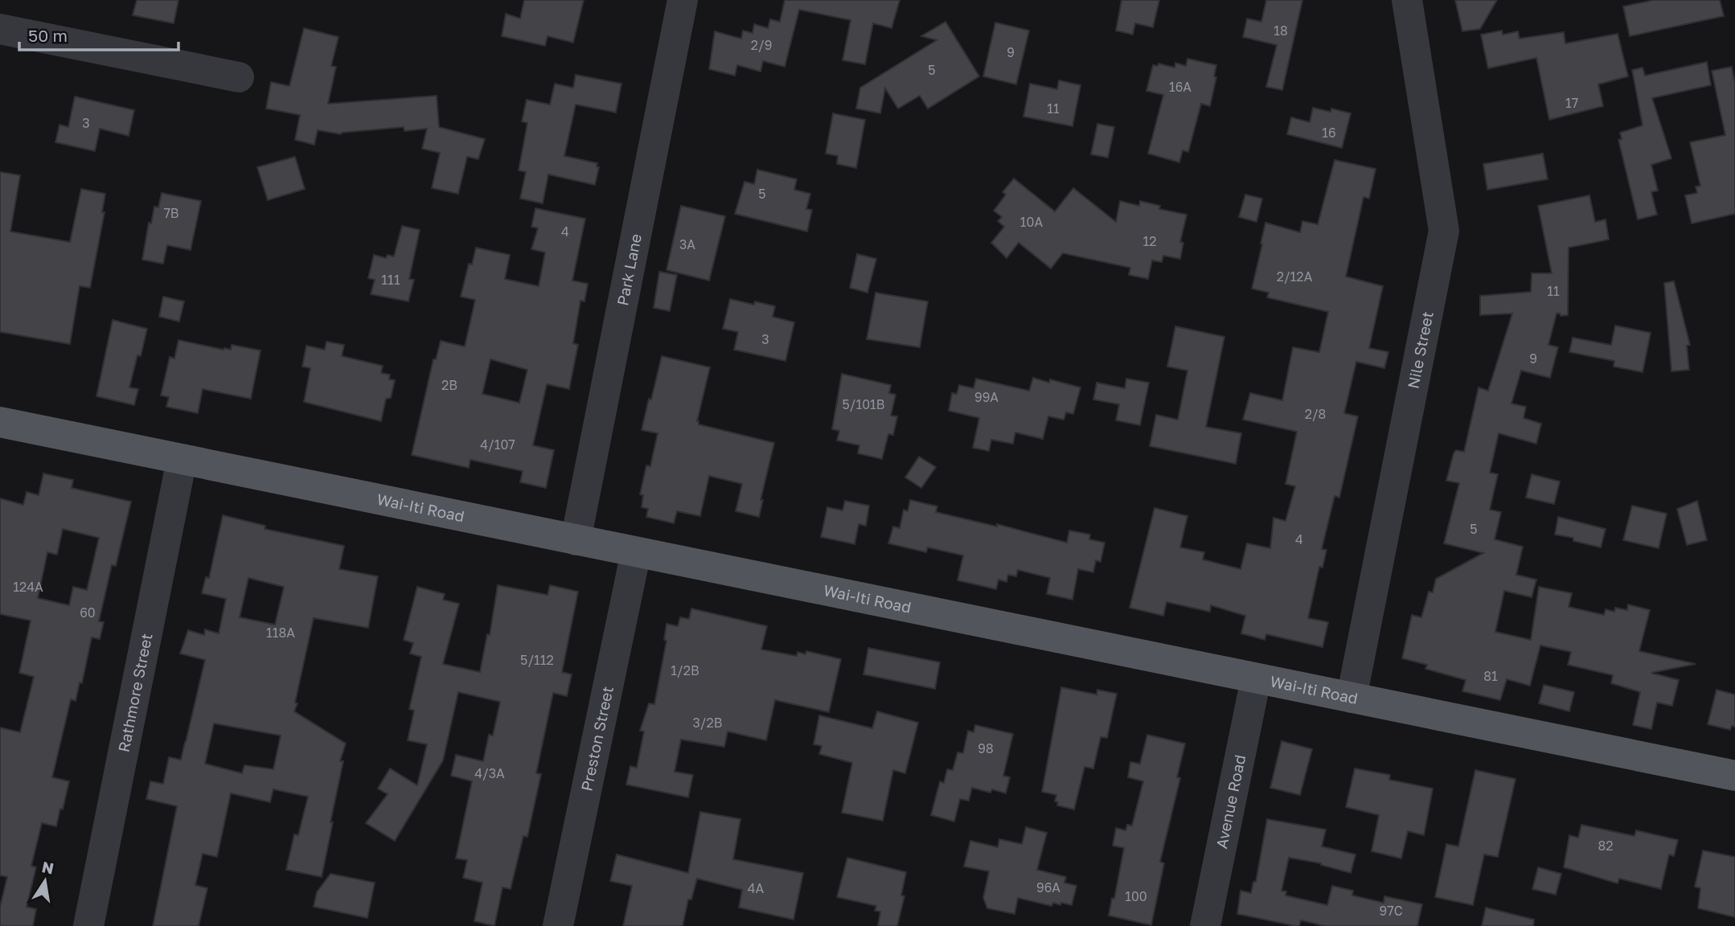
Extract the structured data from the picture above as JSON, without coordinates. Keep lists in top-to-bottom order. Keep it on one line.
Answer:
{"streets":{"main road":["Wai-Iti Road"],"street":["Park Lane","Nile Street","Rathmore Street","Preston Street","Avenue Road"]},"crossings":[["Park Lane","Wai-Iti Road"],["Nile Street","Wai-Iti Road"],["Wai-Iti Road","Rathmore Street"],["Wai-Iti Road","Preston Street"],["Wai-Iti Road","Avenue Road"]],"house_numbers":["18","2/9","9","5","16A","17","11","3","16","5","7B","10A","4","12","3A","2/12A","111","11","3","9","2B","99A","5/101B","2/8","4/107","5","4","124A","60","118A","5/112","1/2B","81","3/2B","98","4/3A","82","96A","4A","100","97C"],"scale_bar":"50 m","north":"top"}
